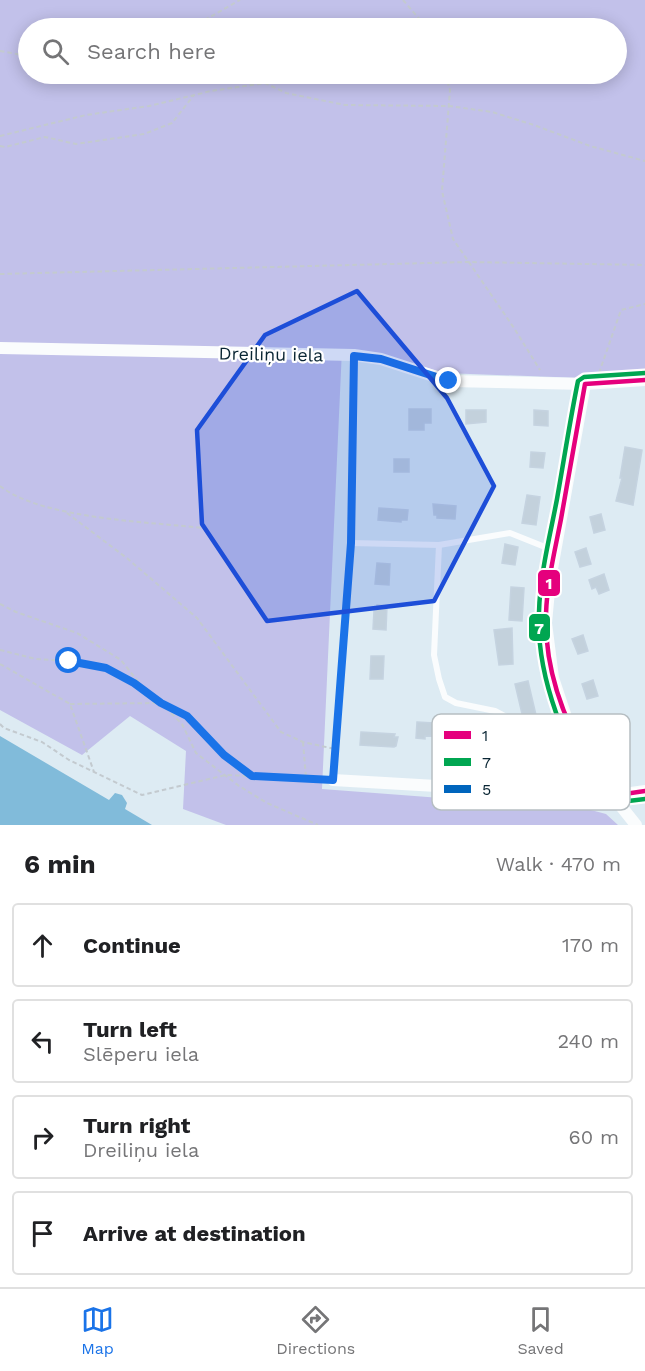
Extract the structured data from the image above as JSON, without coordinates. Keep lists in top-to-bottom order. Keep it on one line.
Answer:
{"streets":{"street":["Dreiliņu iela"]},"lines":["transit line 7","transit line 1"],"legend":["1","7","5"],"page":{"search":"Search here","heading":["6 min","Walk · 470 m"],"list":[["Continue","170 m"],["Turn left","Slēperu iela","240 m"],["Turn right","Dreiliņu iela","60 m"],"Arrive at destination"],"nav":["Map","Directions","Saved"]}}
